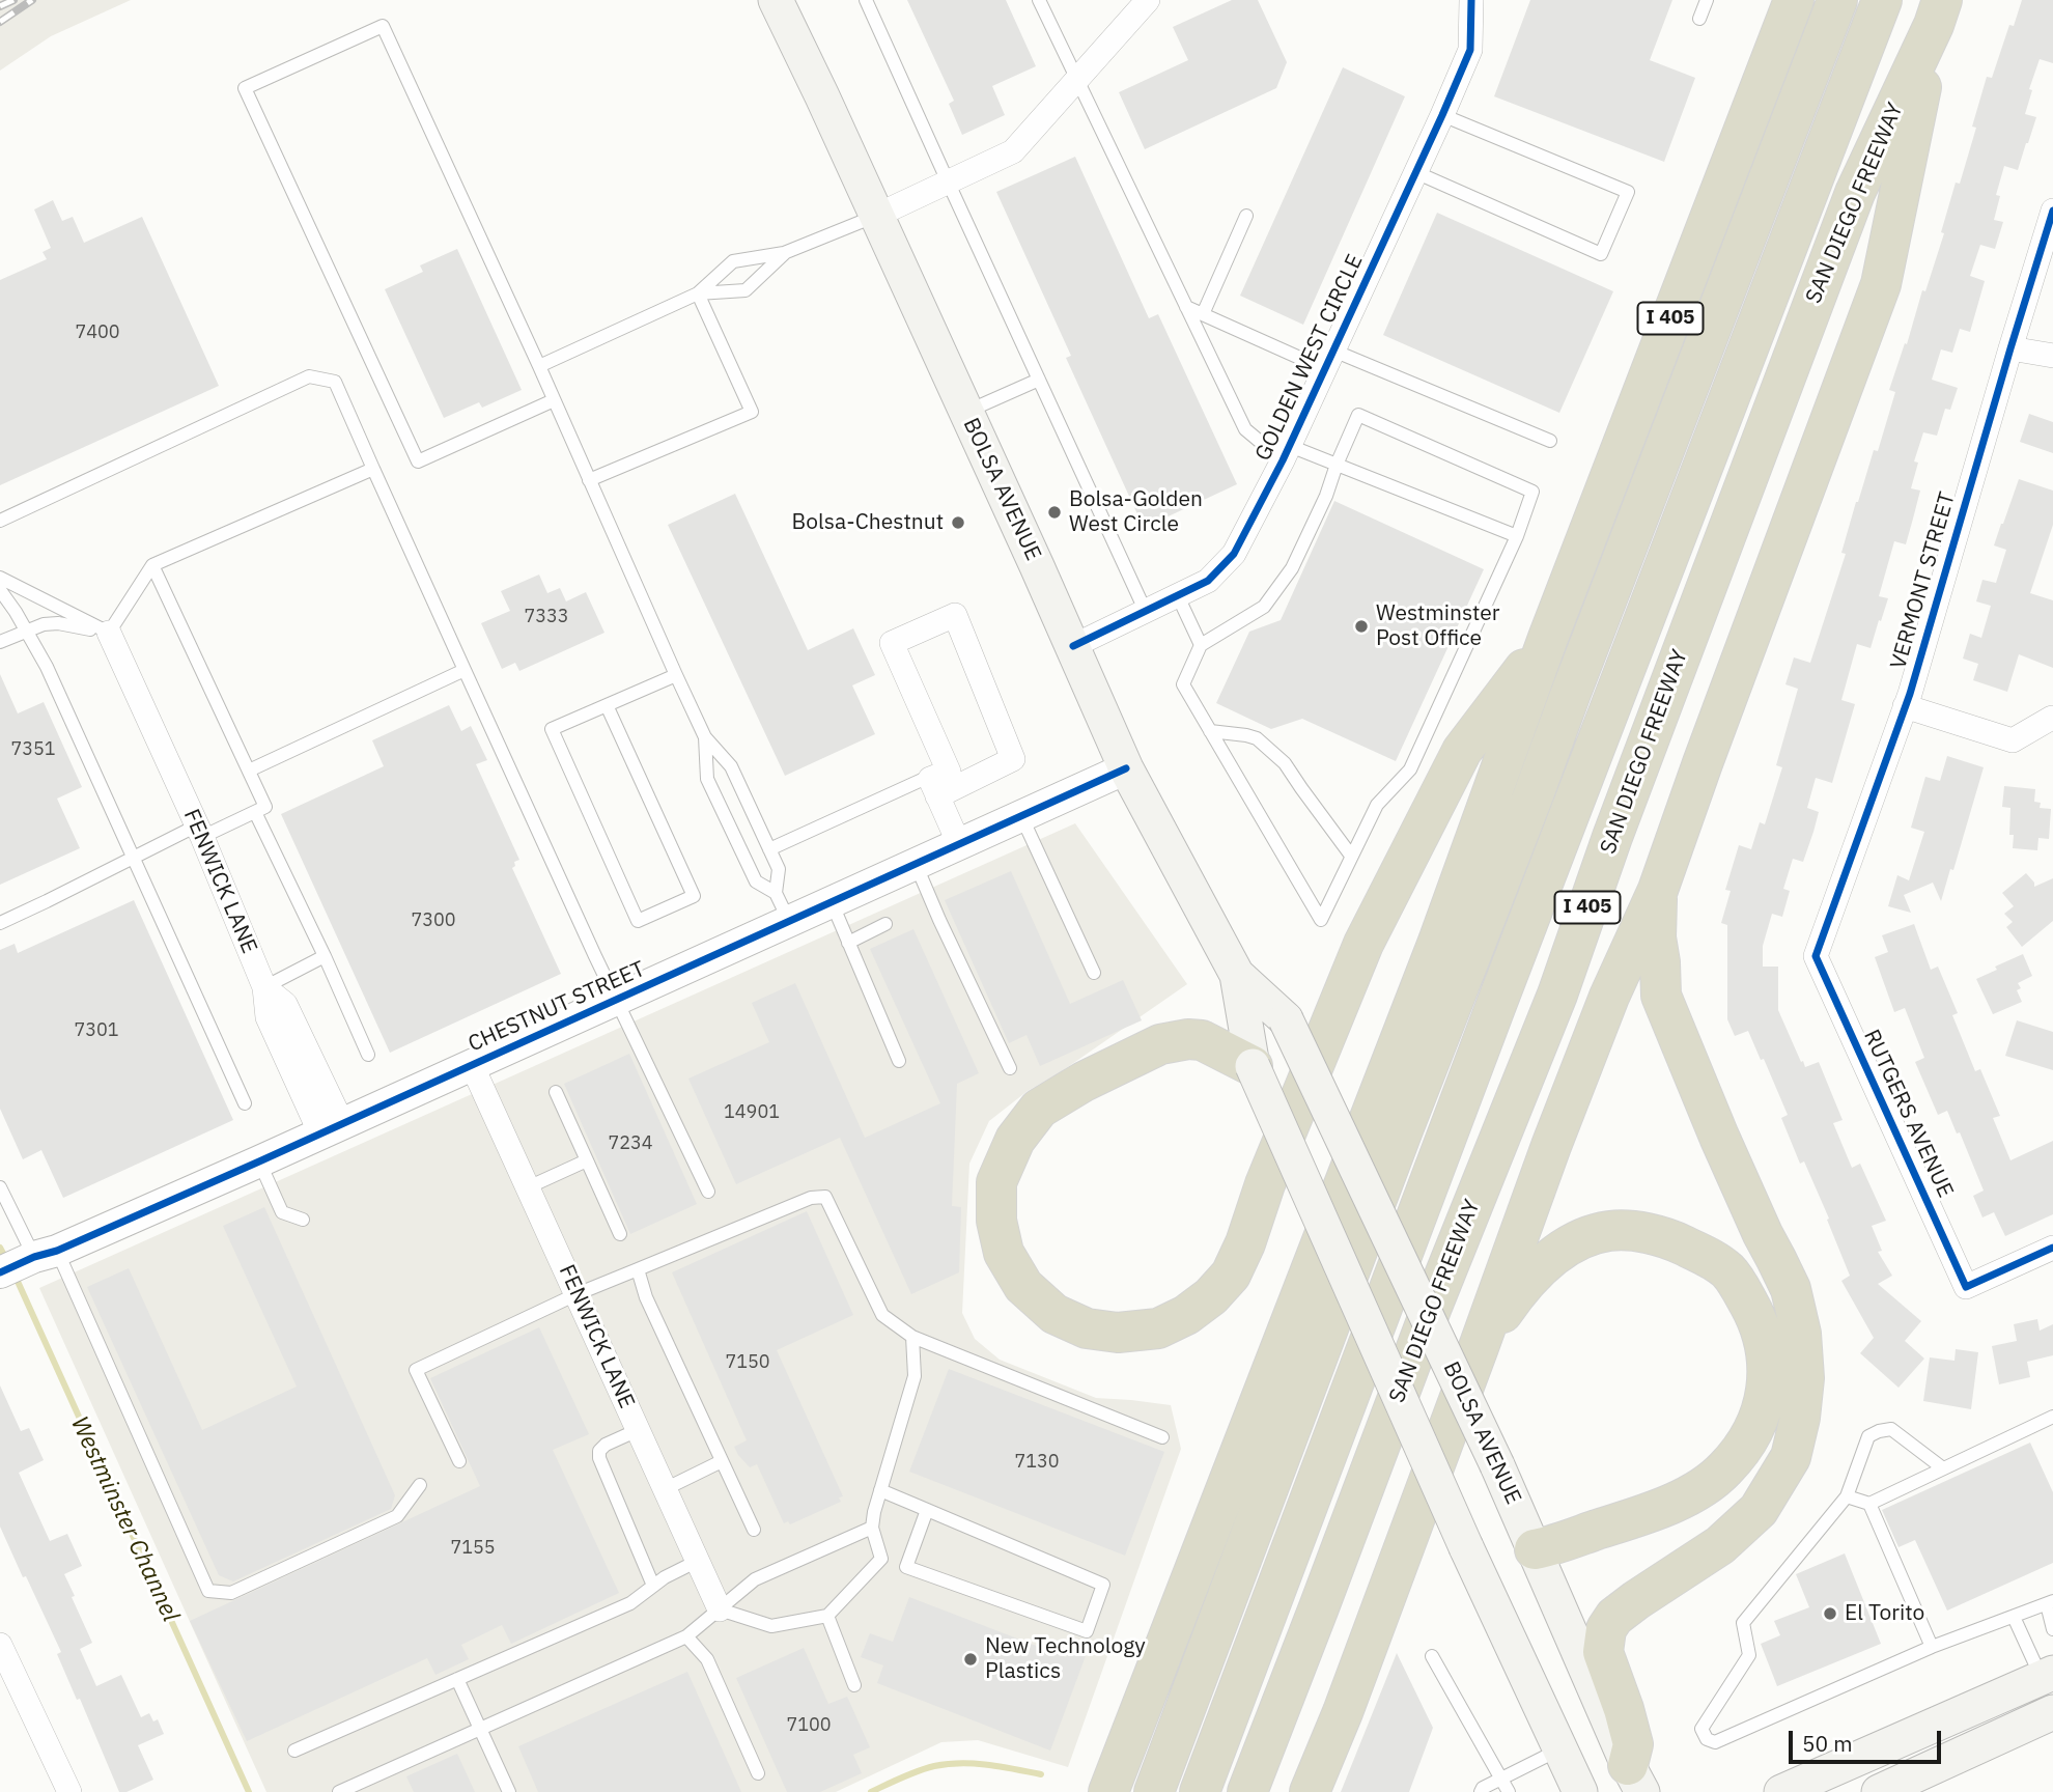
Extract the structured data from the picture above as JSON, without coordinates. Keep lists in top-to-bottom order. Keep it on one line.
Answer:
{"streets":{"highway":["SAN DIEGO FREEWAY","I 405"],"main road":["BOLSA AVENUE"],"street":["GOLDEN WEST CIRCLE","VERMONT STREET","FENWICK LANE","CHESTNUT STREET","RUTGERS AVENUE"]},"crossings":[["GOLDEN WEST CIRCLE","BOLSA AVENUE"],["BOLSA AVENUE","CHESTNUT STREET"],["VERMONT STREET","RUTGERS AVENUE"],["FENWICK LANE","CHESTNUT STREET"]],"water":["Westminster Channel"],"places":["Bolsa-Golden West Circle","Bolsa-Chestnut","Westminster Post Office","El Torito","New Technology Plastics"],"house_numbers":["7400","7333","7351","7300","7301","14901","7234","7150","7130","7155","7100"],"scale_bar":"50 m"}
